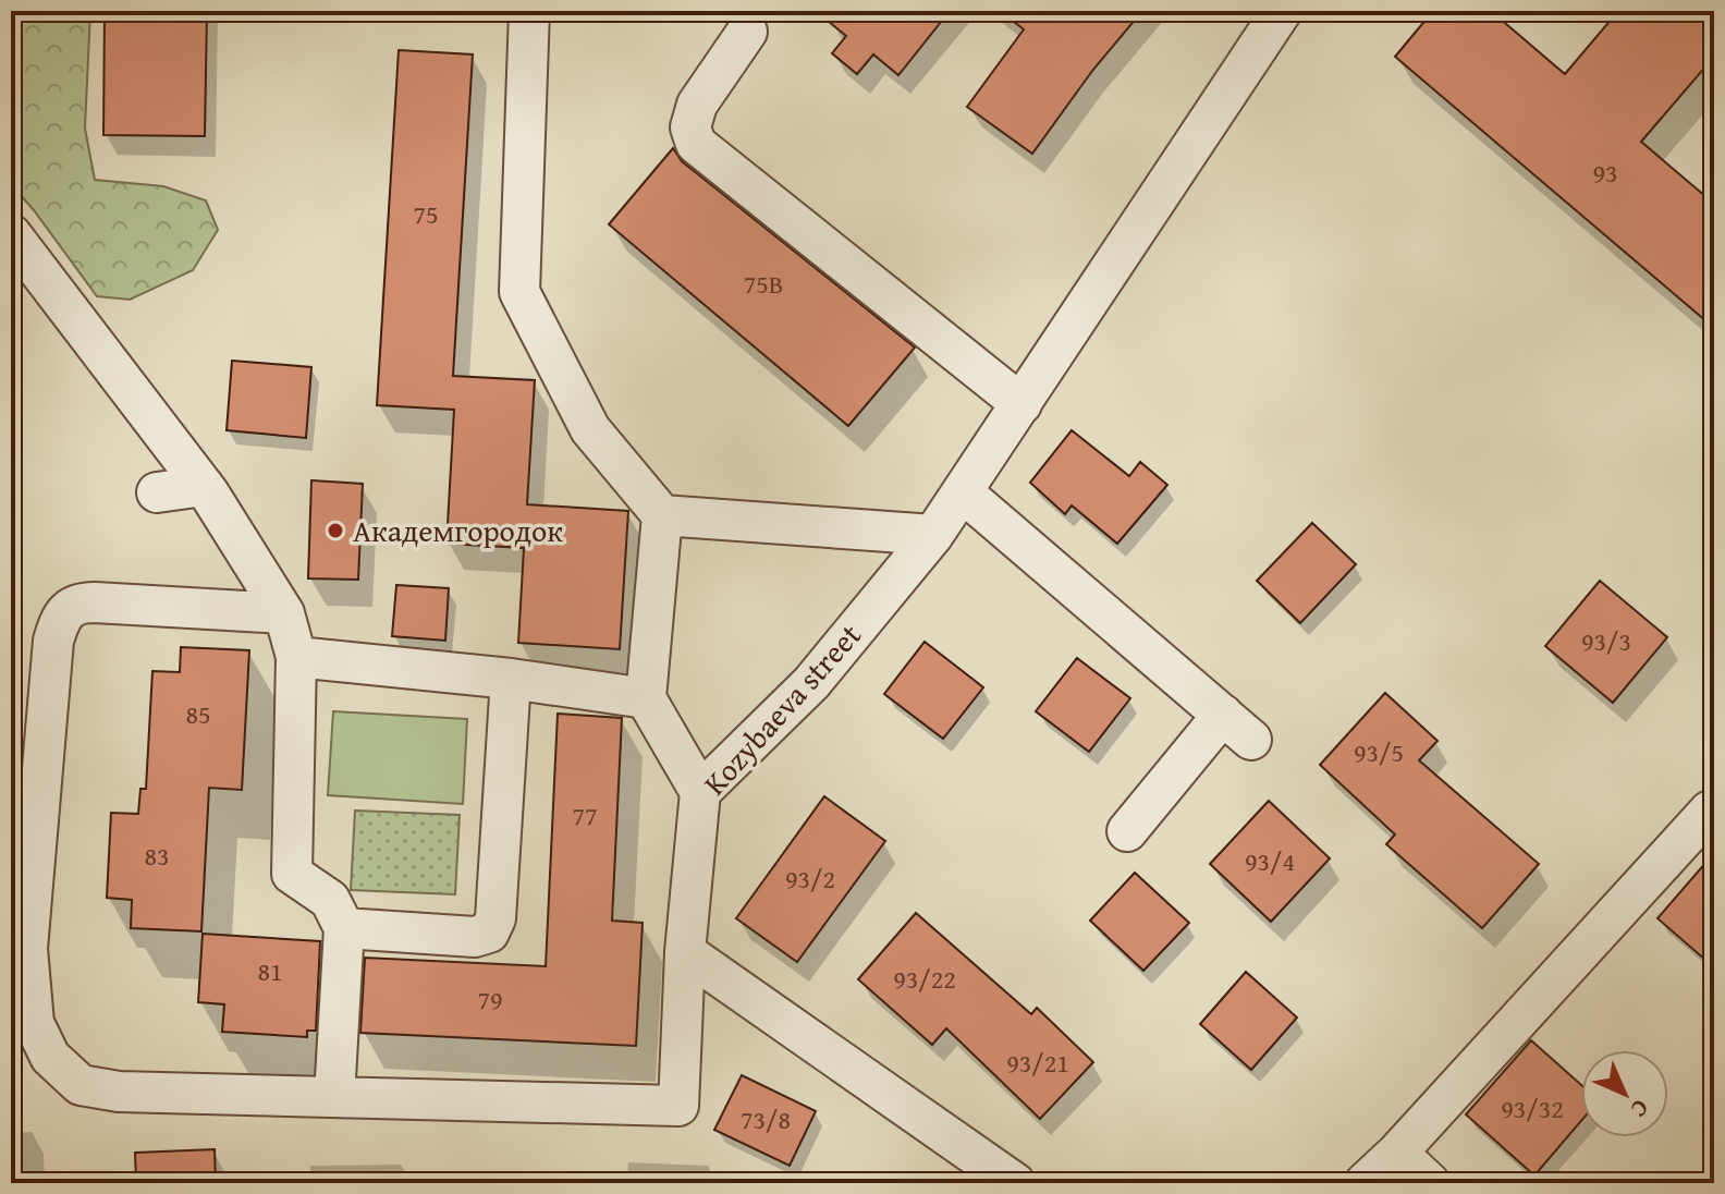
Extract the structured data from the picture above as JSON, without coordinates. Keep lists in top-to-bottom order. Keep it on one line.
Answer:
{"streets":{"street":["Kozybaeva street"]},"places":["Академгородок"],"house_numbers":["93","75","75В","93/3","85","93/5","77","83","93/4","93/2","81","93/22","79","93/21","93/32","73/8"],"north":"bottom right"}
